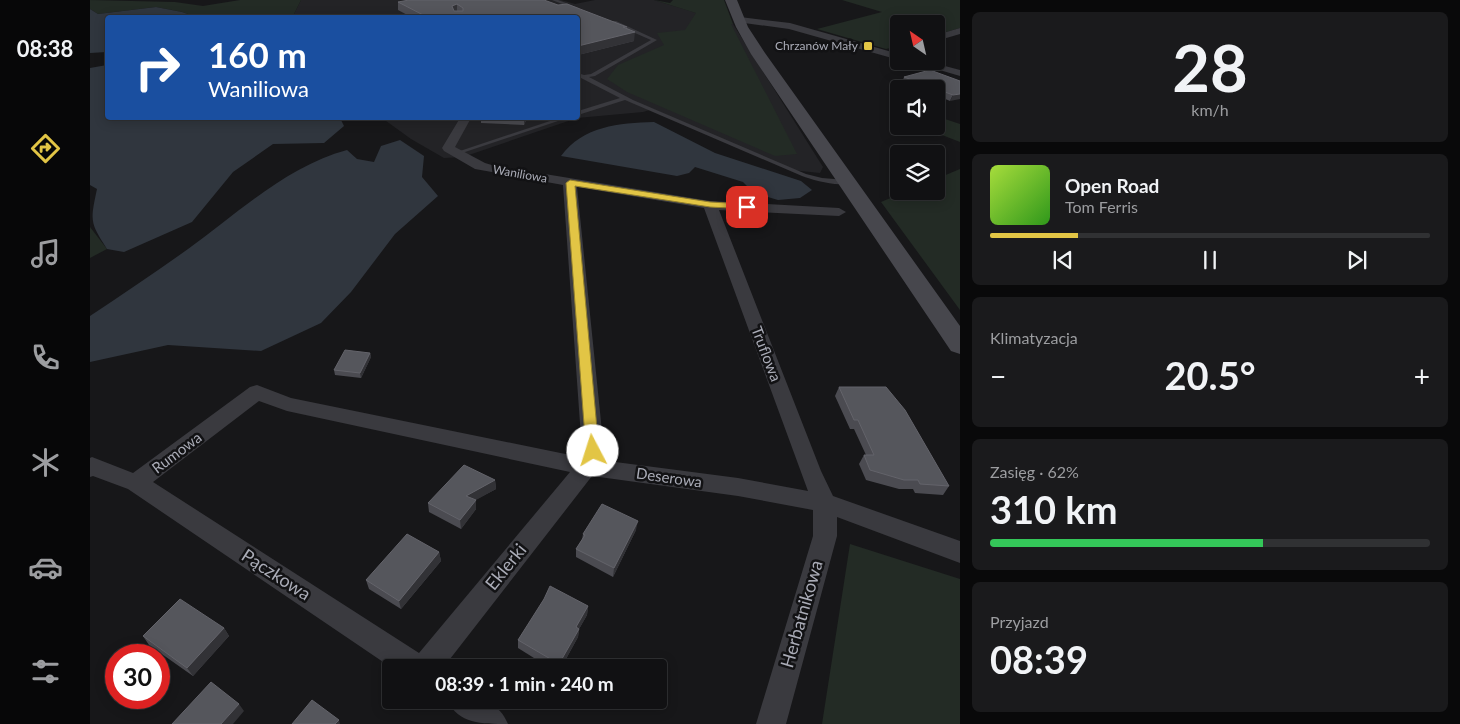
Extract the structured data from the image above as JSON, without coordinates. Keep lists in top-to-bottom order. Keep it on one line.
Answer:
{"streets":{"street":["Waniliowa","Truflowa","Rumowa","Deserowa","Eklerki","Pączkowa","Herbatnikowa"]},"crossings":[["Waniliowa","Truflowa"],["Truflowa","Deserowa"],["Truflowa","Herbatnikowa"],["Rumowa","Deserowa"],["Rumowa","Pączkowa"],["Deserowa","Eklerki"],["Deserowa","Herbatnikowa"]],"places":{"transit":["Chrzanów Mały"]},"north":"top left","page":{"tabs":"08:38","tile":[["28","km/h"],"Klimatyzacja",["Zasięg · 62%","310 km"],["Przyjazd","08:39"]],"turn":["160 m","Waniliowa"],"song":["Open Road","Tom Ferris"],"heat":["−","20.5°","+"],"limit":"30","trip":"08:39 · 1 min · 240 m"}}
